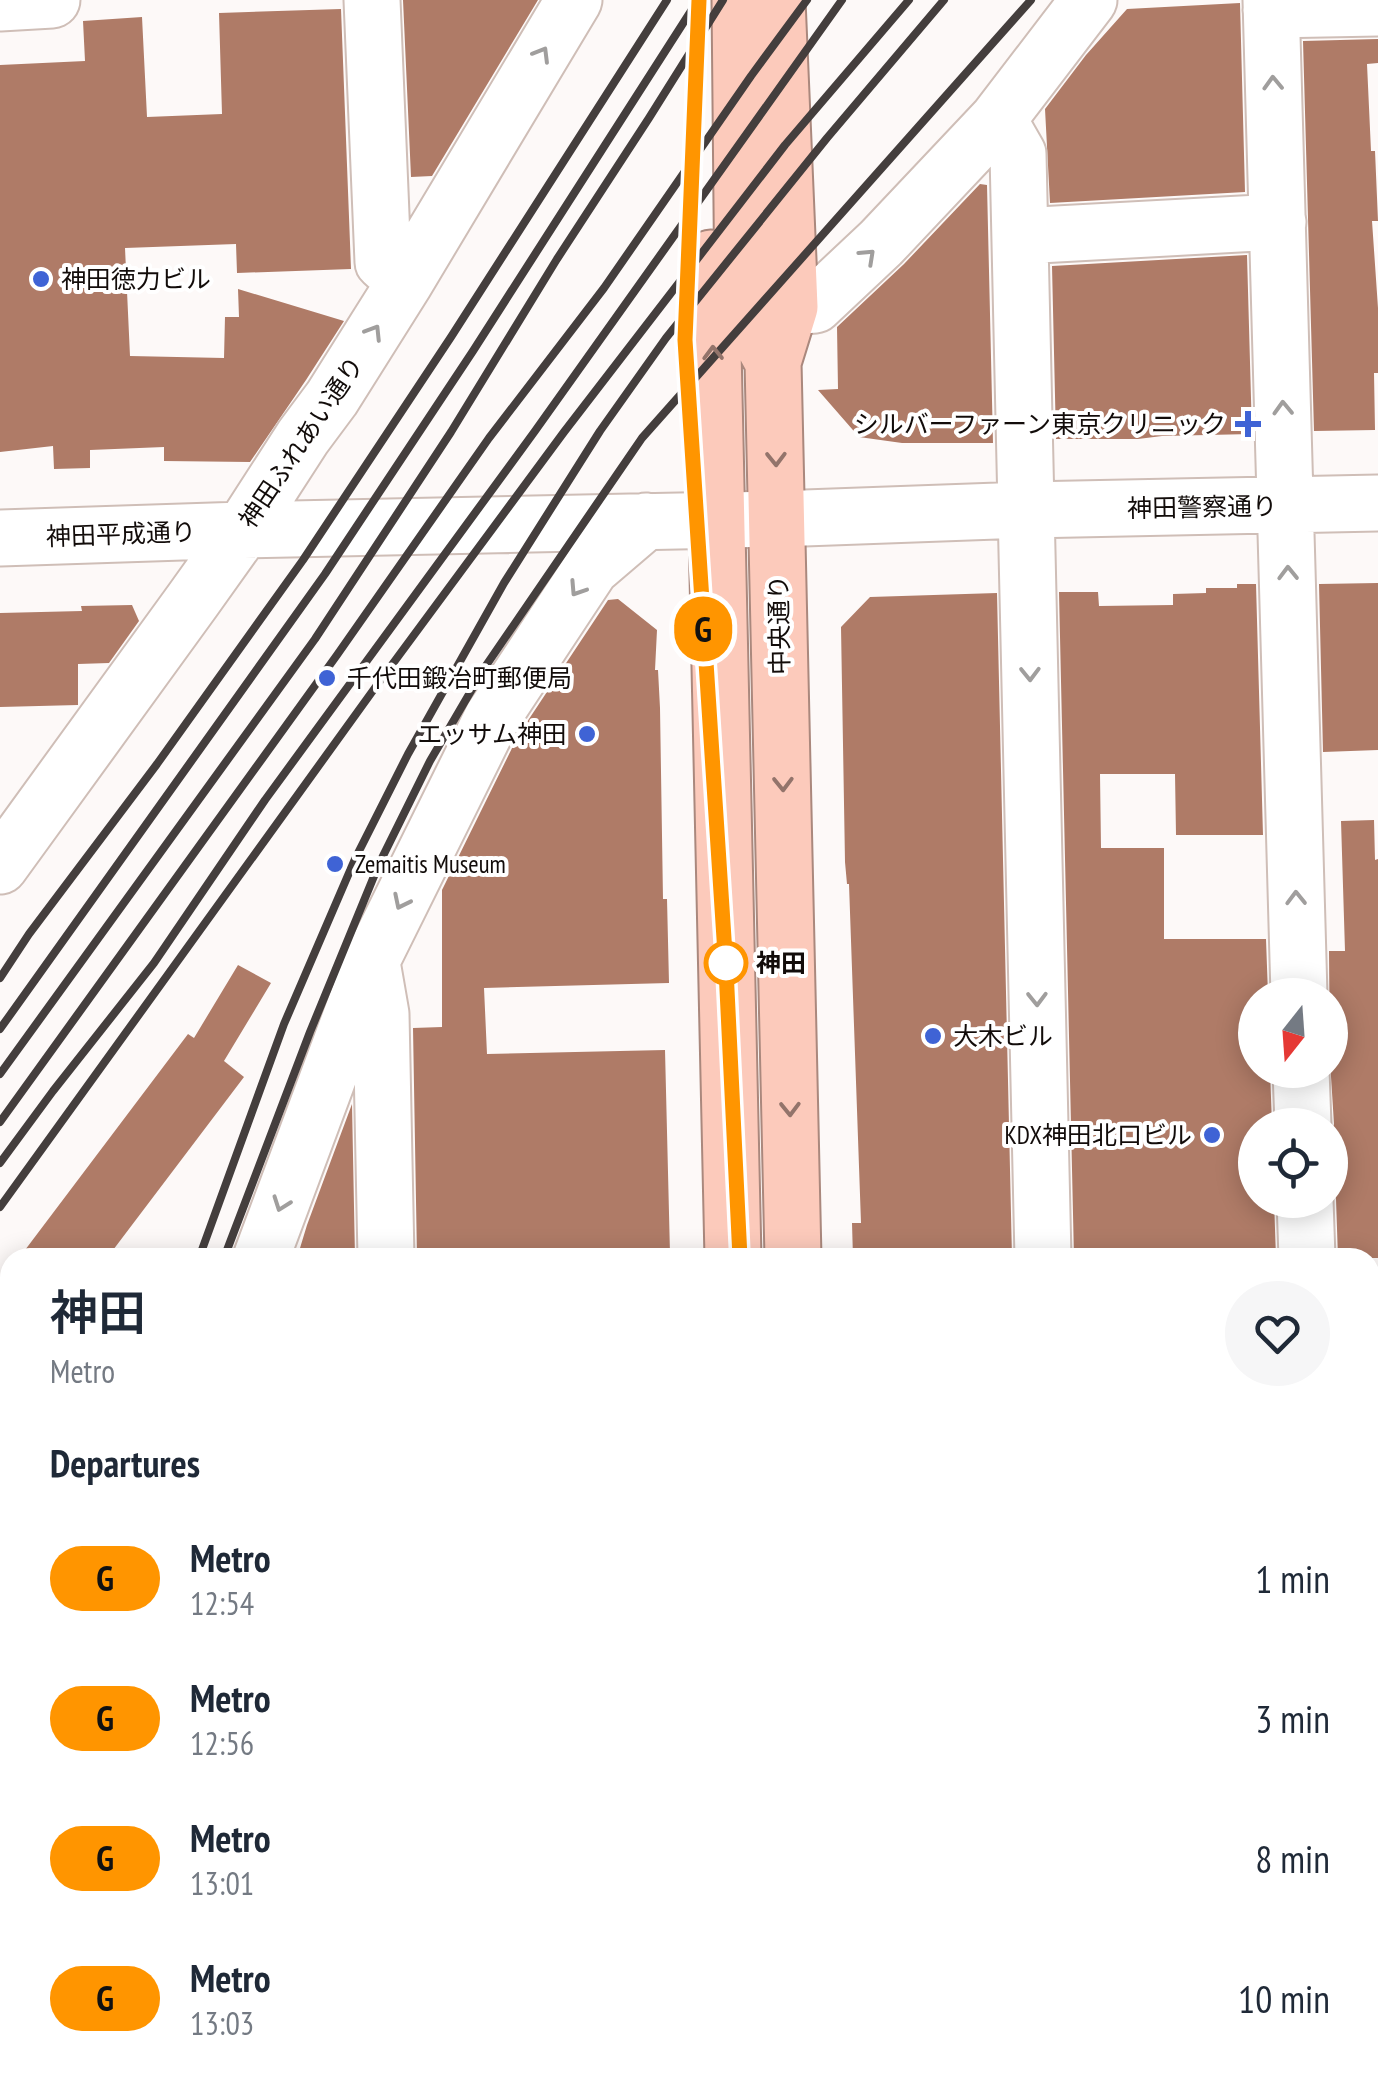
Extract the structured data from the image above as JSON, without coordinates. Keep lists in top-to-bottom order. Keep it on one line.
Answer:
{"streets":{"highway":["中央通り"],"street":["神田ふれあい通り","神田警察通り","神田平成通り"]},"crossings":[["神田ふれあい通り","神田平成通り"],["神田警察通り","神田平成通り"],["神田警察通り","中央通り"]],"places":{"other":["神田徳力ビル","千代田鍛冶町郵便局","エッサム神田","Zemaitis Museum","神田","大木ビル","KDX神田北口ビル"],"health":["シルバーファーン東京クリニック"]},"lines":["metro line G"],"north":"bottom","page":{"on_map":"G","heading":[["神田","Metro"],"Departures"],"list":[{"mark":"G","name":"Metro","note":"12:54","value":"1 min"},{"mark":"G","name":"Metro","note":"12:56","value":"3 min"},{"mark":"G","name":"Metro","note":"13:01","value":"8 min"},{"mark":"G","name":"Metro","note":"13:03","value":"10 min"}]}}
